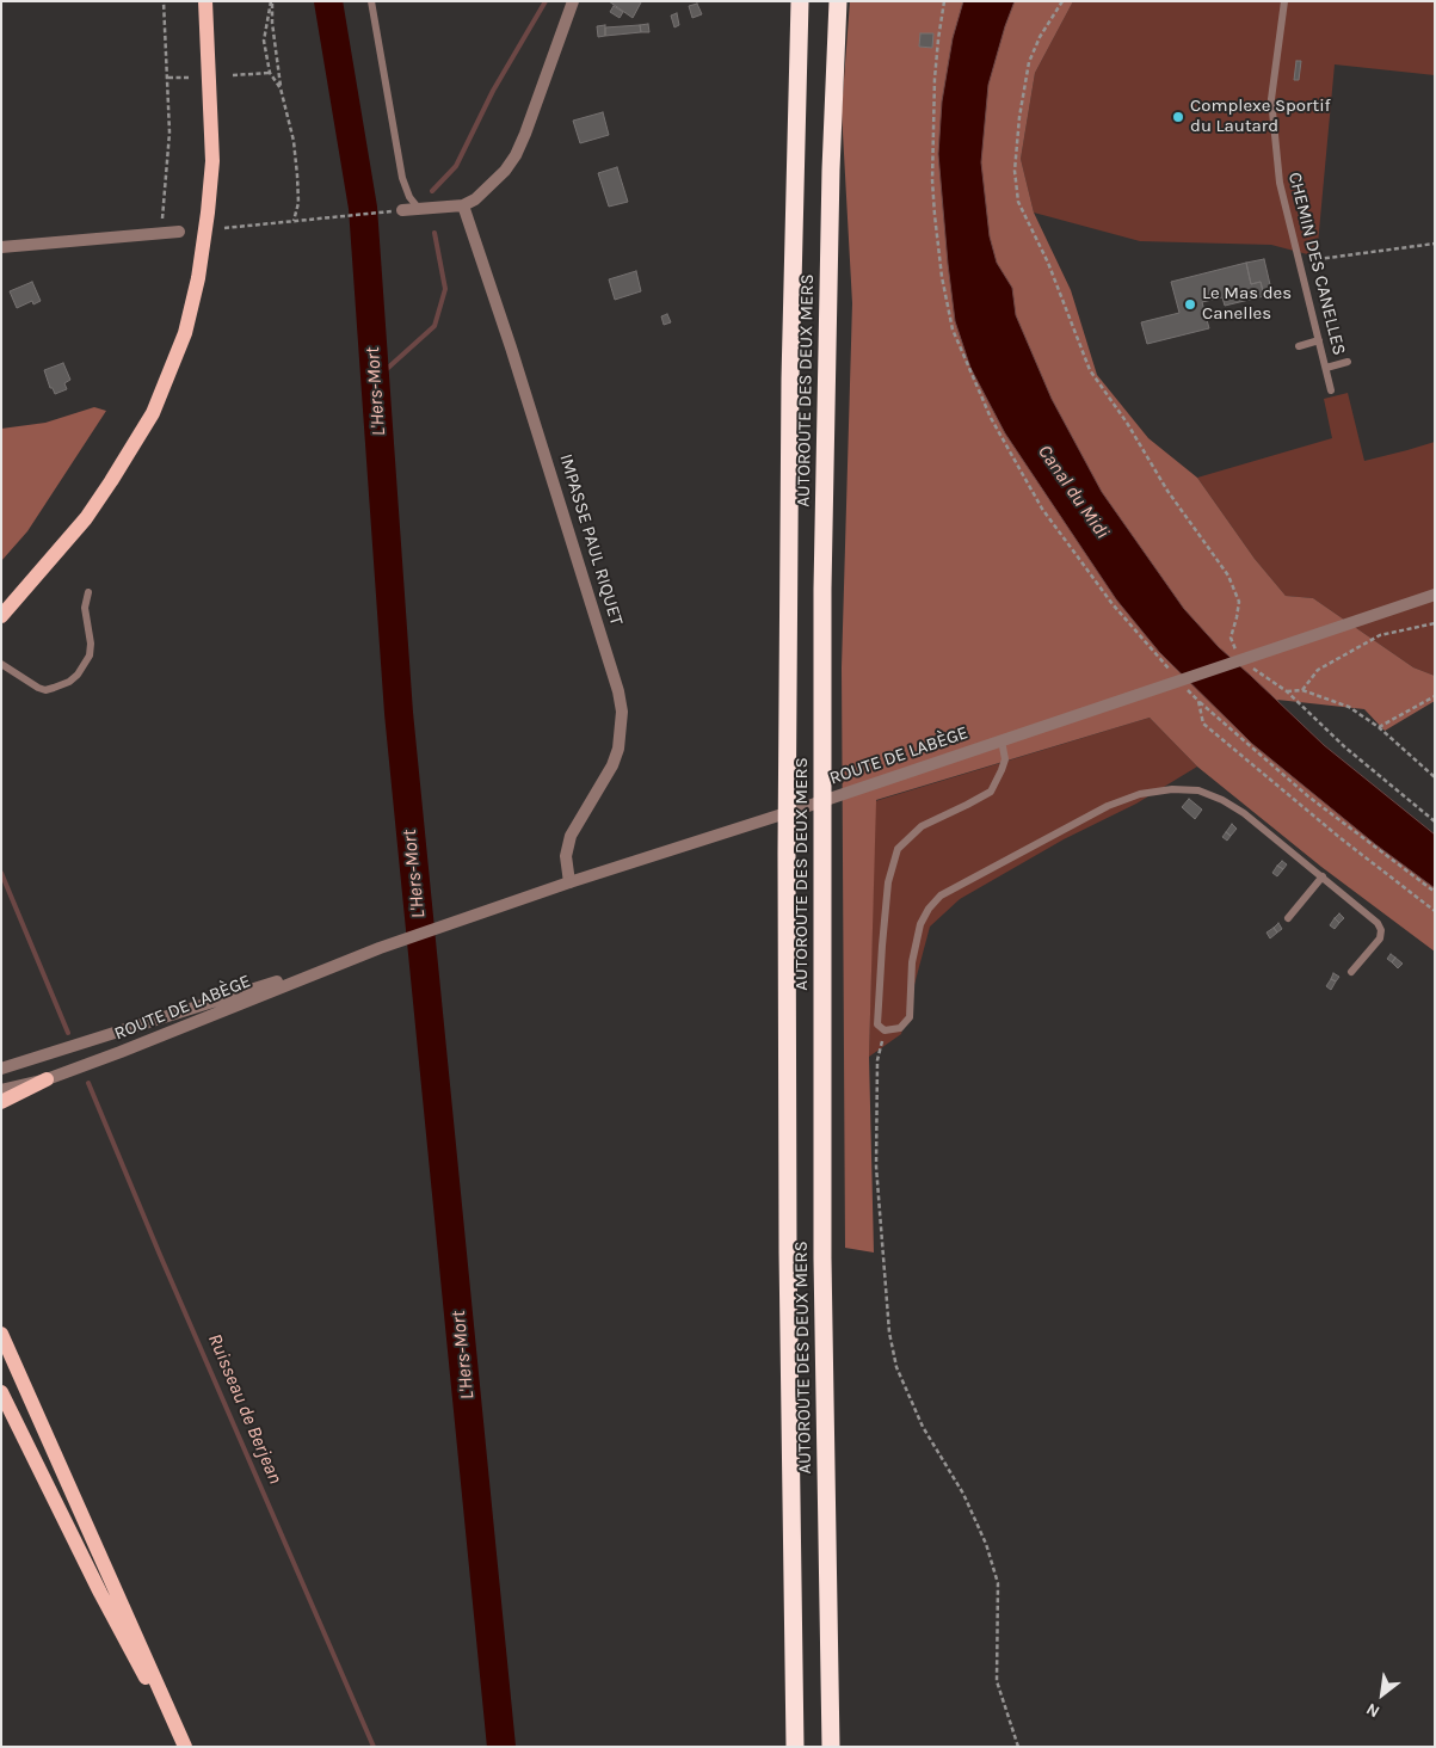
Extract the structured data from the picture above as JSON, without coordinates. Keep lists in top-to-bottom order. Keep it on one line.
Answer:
{"streets":{"highway":["AUTOROUTE DES DEUX MERS"],"street":["IMPASSE PAUL RIQUET","ROUTE DE LABÈGE"],"lane":["CHEMIN DES CANELLES"]},"crossings":[["IMPASSE PAUL RIQUET","ROUTE DE LABÈGE"]],"water":["L'Hers-Mort","Canal du Midi","Ruisseau de Berjean"],"places":["Complexe Sportif du Lautard","Le Mas des Canelles"],"north":"bottom left"}
